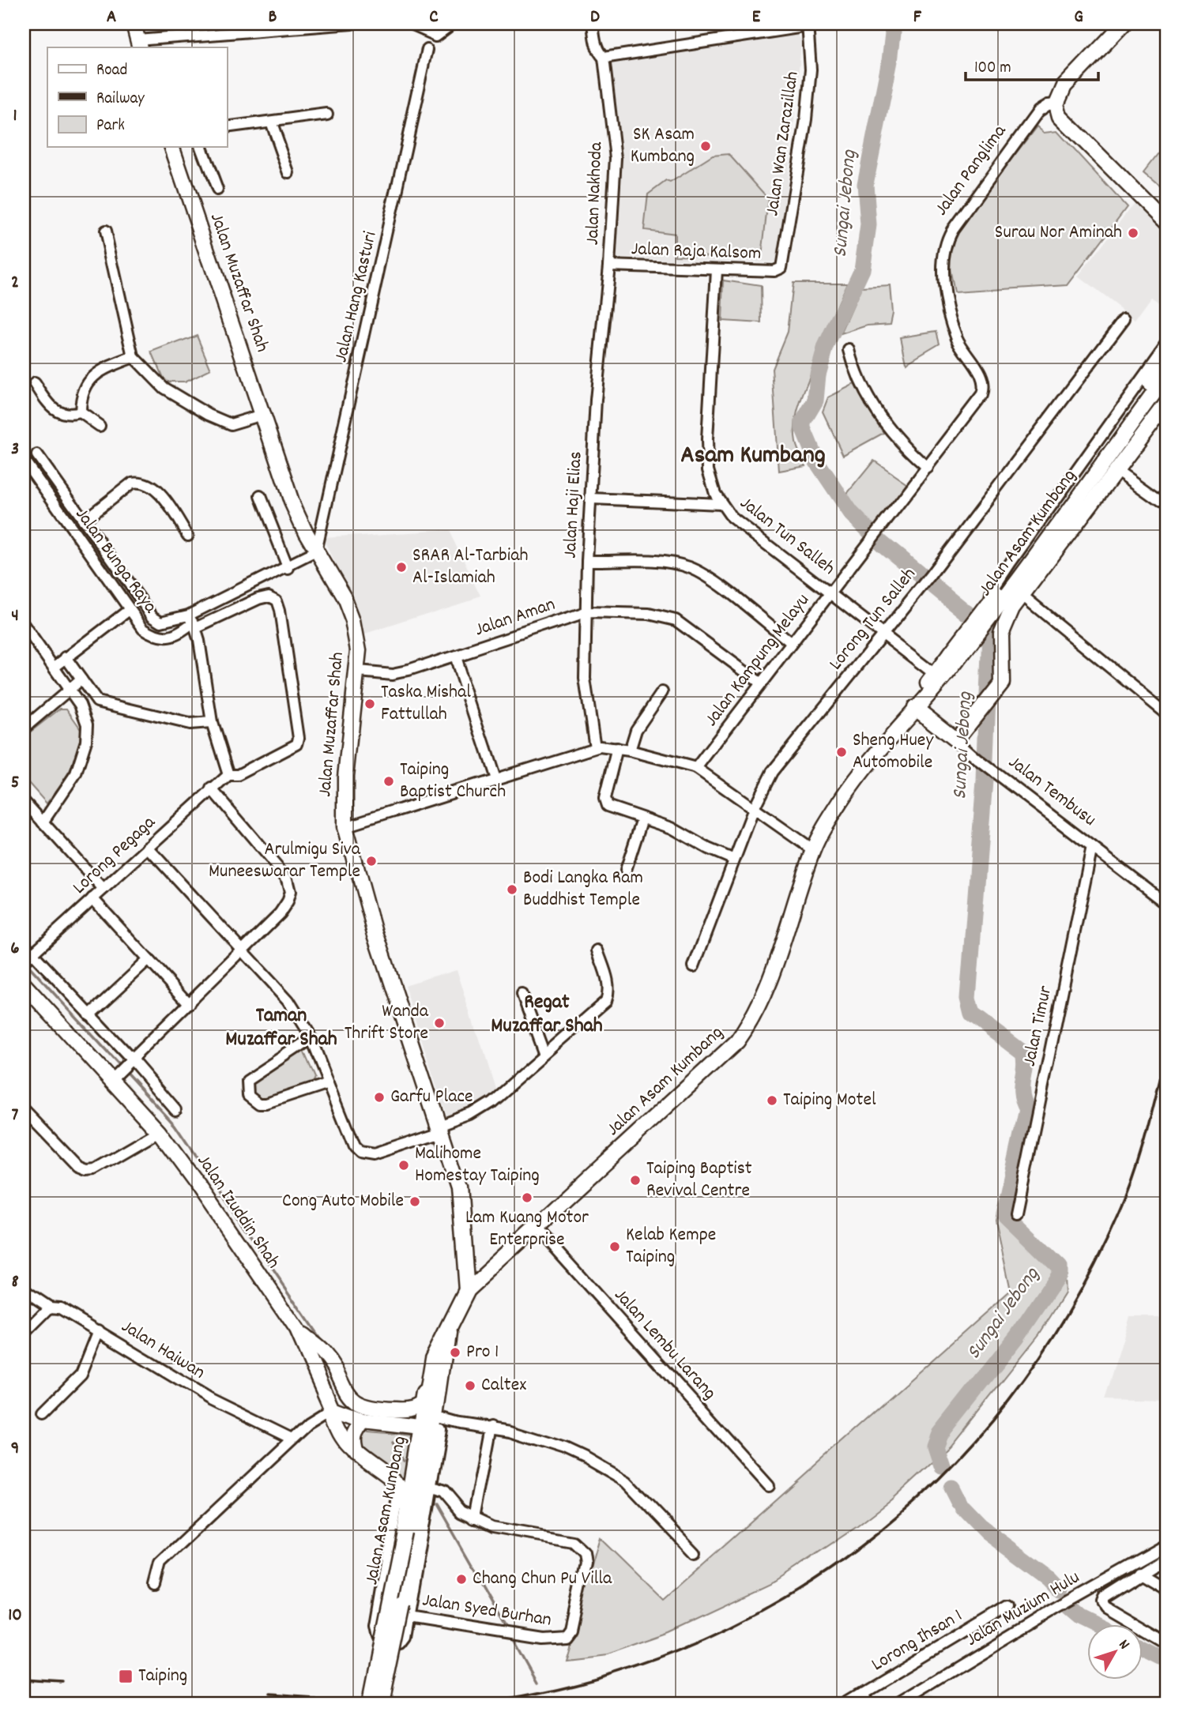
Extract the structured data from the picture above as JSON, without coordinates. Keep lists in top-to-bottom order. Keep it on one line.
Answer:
{"streets":{"main road":["Jalan Muzaffar Shah","Jalan Asam Kumbang","Jalan Tembusu","Jalan Izuddin Shah"],"street":["Jalan Wan Zarazillah","Jalan Panglima","Jalan Nakhoda","Jalan Raja Kalsom","Jalan Hang Kasturi","Jalan Haji Elias","Jalan Tun Salleh","Jalan Bunga Raya","Jalan Aman","Lorong Tun Salleh","Jalan Kampung Melayu","Lorong Pegaga","Jalan Timur","Jalan Lembu Larang","Jalan Haiwan","Jalan Muzium Hulu","Jalan Syed Burhan","Lorong Ihsan 1"]},"crossings":[["Jalan Wan Zarazillah","Jalan Raja Kalsom"],["Jalan Panglima","Jalan Kampung Melayu"],["Jalan Nakhoda","Jalan Raja Kalsom"],["Jalan Nakhoda","Jalan Haji Elias"],["Jalan Raja Kalsom","Jalan Haji Elias"],["Jalan Raja Kalsom","Jalan Tun Salleh"],["Jalan Muzaffar Shah","Jalan Hang Kasturi"],["Jalan Muzaffar Shah","Jalan Asam Kumbang"],["Jalan Muzaffar Shah","Jalan Bunga Raya"],["Jalan Muzaffar Shah","Jalan Aman"],["Jalan Hang Kasturi","Jalan Bunga Raya"],["Jalan Haji Elias","Jalan Aman"],["Jalan Asam Kumbang","Jalan Tun Salleh"],["Jalan Asam Kumbang","Jalan Tembusu"],["Jalan Asam Kumbang","Jalan Lembu Larang"],["Jalan Asam Kumbang","Jalan Syed Burhan"],["Jalan Tun Salleh","Lorong Tun Salleh"],["Jalan Tun Salleh","Jalan Kampung Melayu"],["Jalan Bunga Raya","Lorong Pegaga"],["Jalan Tembusu","Jalan Timur"]],"districts":["Asam Kumbang","Regat Muzaffar Shah","Taman Muzaffar Shah"],"water":["Sungai Jebong"],"places":{"other":["SK Asam Kumbang","Surau Nor Aminah","SRAR Al-Tarbiah Al-Islamiah","Taska Mishal Fattullah","Sheng Huey Automobile","Taiping Baptist Church","Arulmigu Siva Muneeswarar Temple","Bodi Langka Ram Buddhist Temple","Wanda Thrift Store","Garfu Place","Taiping Motel","Malihome Homestay Taiping","Taiping Baptist Revival Centre","Lam Kuang Motor Enterprise","Cong Auto Mobile","Kelab Kempe Taiping","Pro 1","Caltex","Chang Chun Pu Villa"],"transit":["Taiping"]},"legend":["Road","Railway","Park"],"scale_bar":"100 m","north":"top right","grid":{"columns":["A","B","C","D","E","F","G"],"rows":["1","2","3","4","5","6","7","8","9","10"]}}
